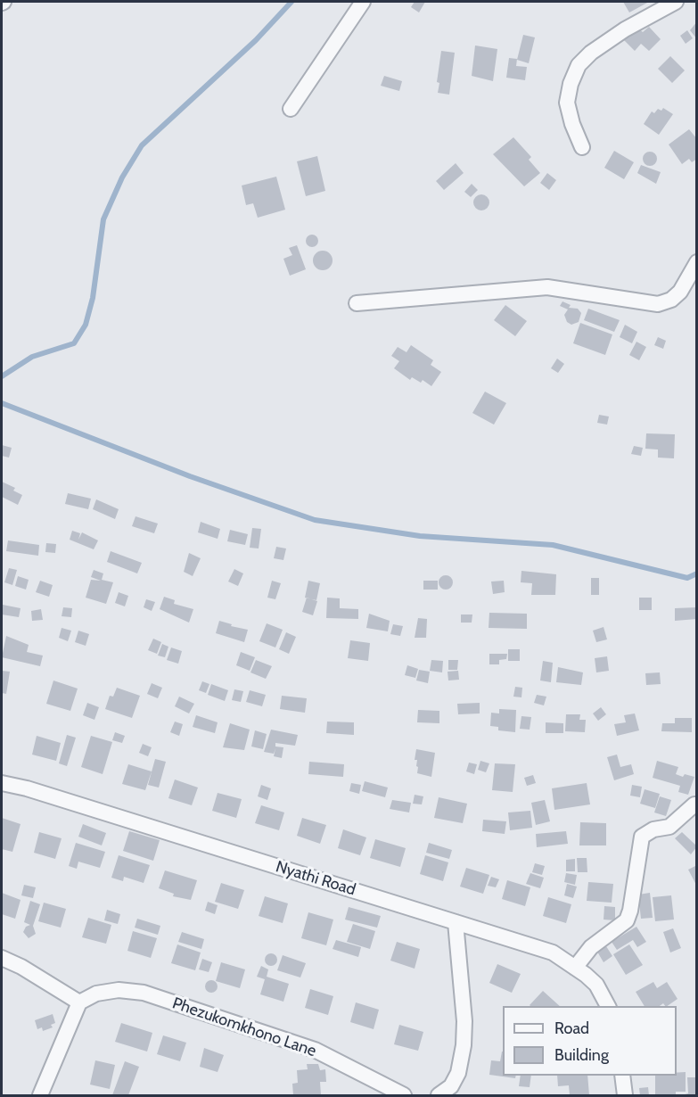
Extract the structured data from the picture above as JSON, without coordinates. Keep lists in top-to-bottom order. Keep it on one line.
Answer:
{"streets":{"street":["Nyathi Road","Phezukomkhono Lane"]},"legend":["Road","Building"]}
